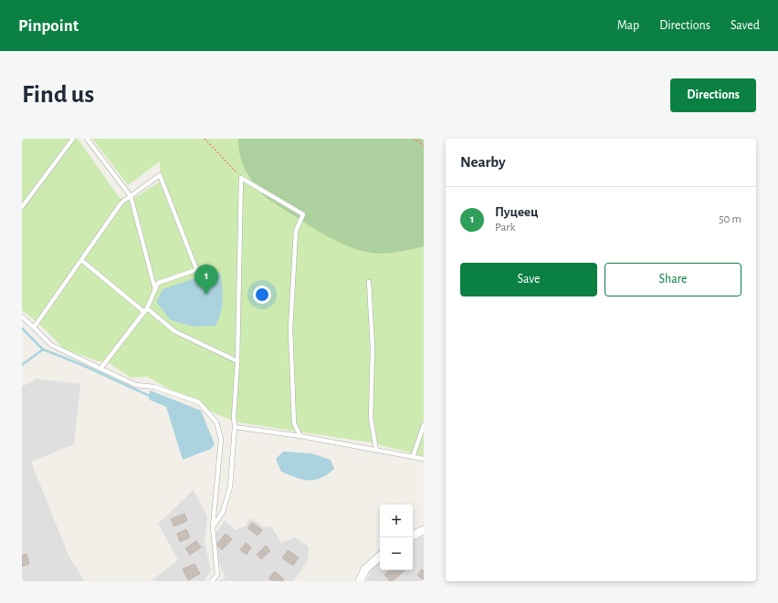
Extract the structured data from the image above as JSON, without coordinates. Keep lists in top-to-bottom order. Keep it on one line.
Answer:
{"page":{"header":"Pinpoint","nav":["Map","Directions","Saved"],"buttons":["Directions",["Save","Share"]],"title":"Find us","heading":"Nearby","list":[{"mark":"1","name":"Пуцеец","note":"Park","value":"50 m"}],"pins":"1","map_buttons":["+","−"]}}
